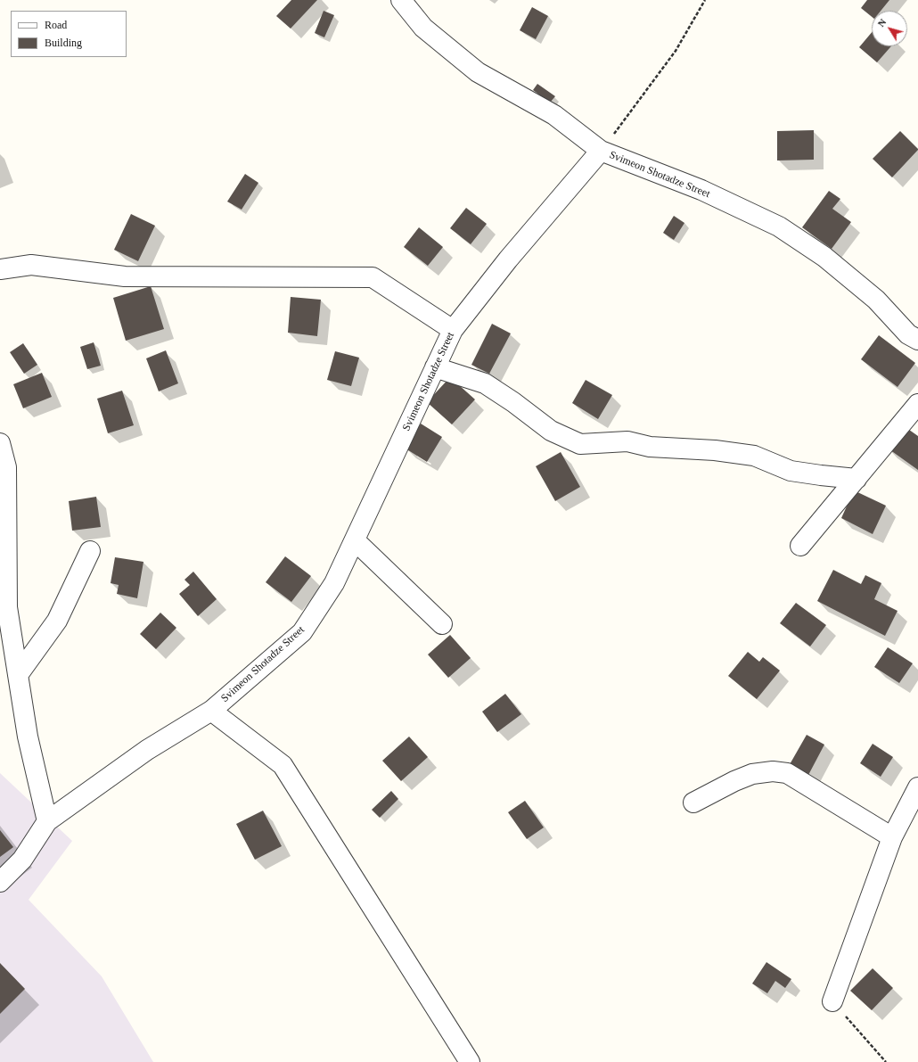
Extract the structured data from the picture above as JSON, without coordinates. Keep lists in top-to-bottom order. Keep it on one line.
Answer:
{"streets":{"street":["Svimeon Shotadze Street"]},"legend":["Road","Building"],"north":"top left"}
